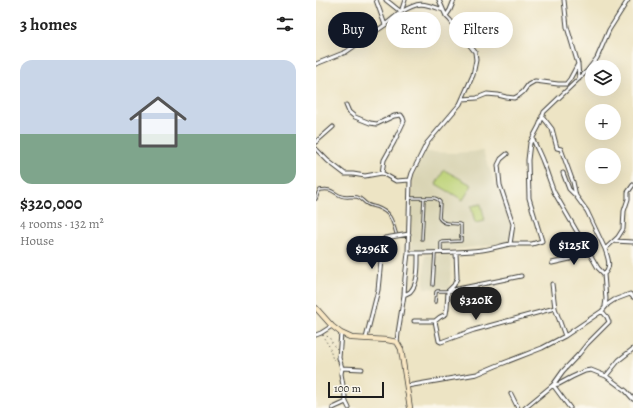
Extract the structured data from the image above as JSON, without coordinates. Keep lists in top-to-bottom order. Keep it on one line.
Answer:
{"scale_bar":"100 m","page":{"heading":"3 homes","chip":["Buy","Rent","Filters"],"list":[{"name":"$320,000","note":"4 rooms · 132 m² · House"}],"map_buttons":["+","−"],"price":["$125K","$296K","$320K"],"scale":"100 m"}}
